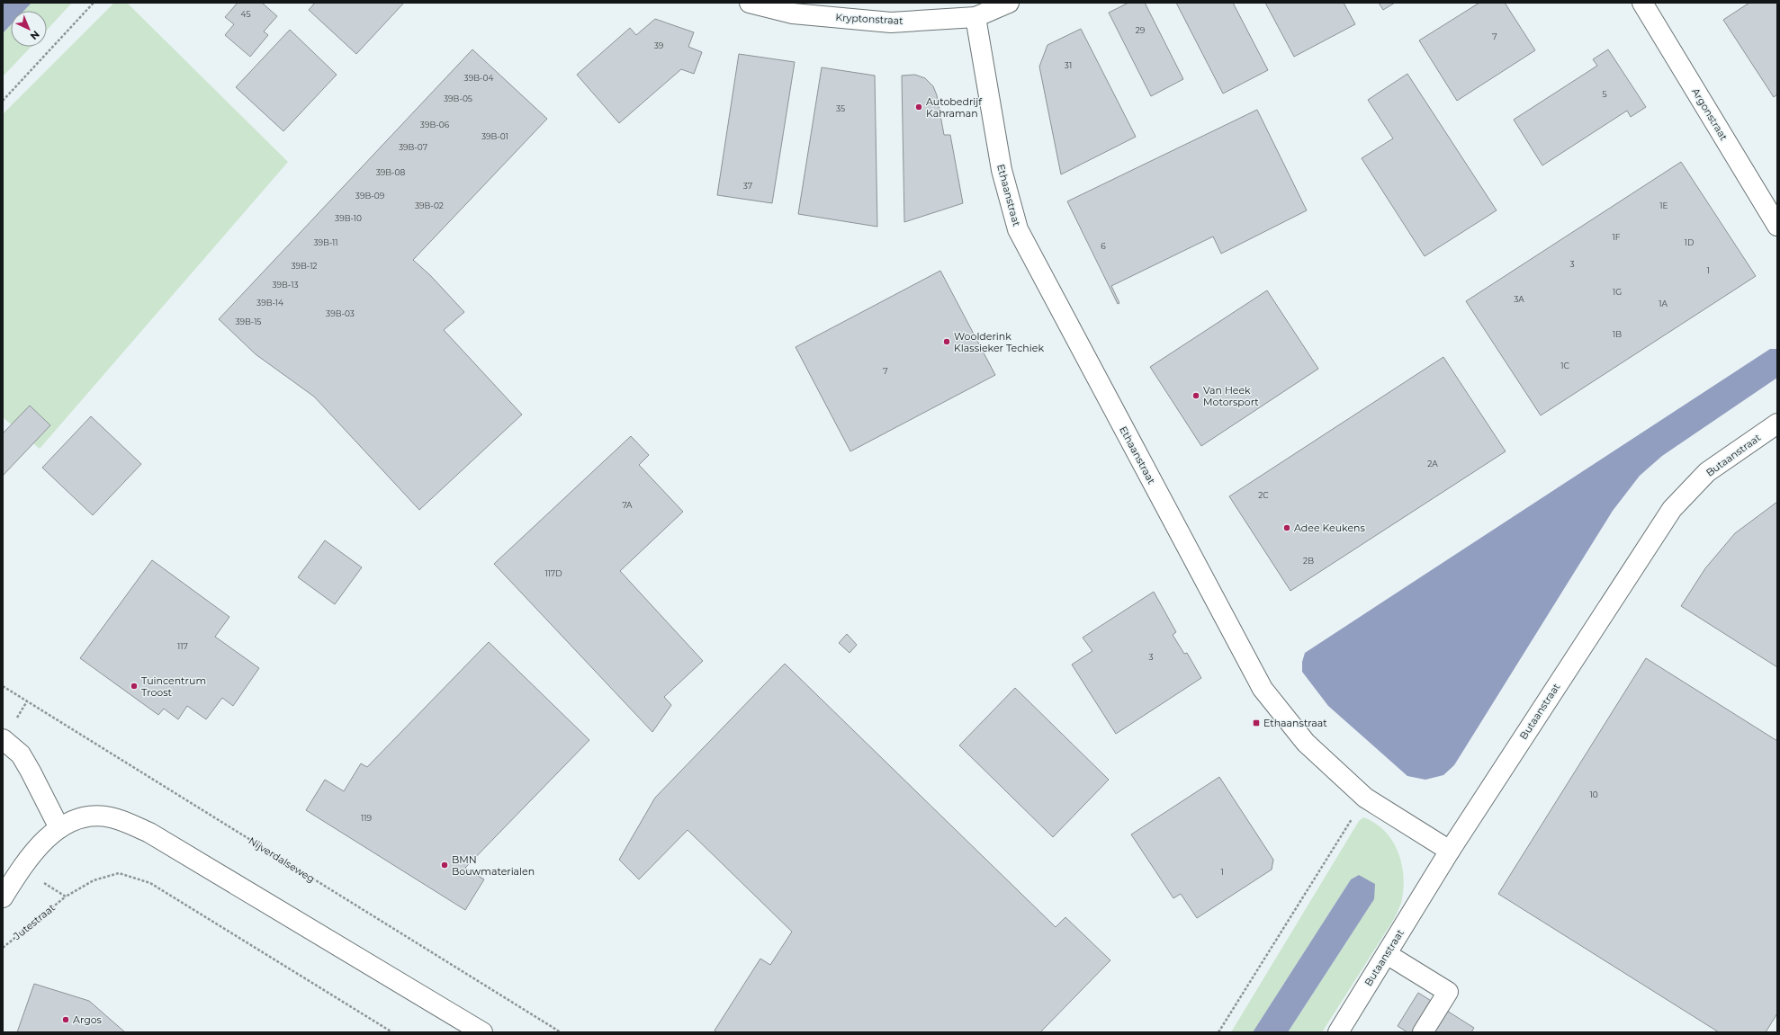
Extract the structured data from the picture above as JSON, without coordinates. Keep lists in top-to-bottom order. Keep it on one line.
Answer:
{"streets":{"street":["Kryptonstraat","Argonstraat","Ethaanstraat","Butaanstraat"],"path":["Nijverdalseweg","Jutestraat"]},"crossings":[["Kryptonstraat","Ethaanstraat"],["Ethaanstraat","Butaanstraat"]],"places":{"other":["Autobedrijf Kahraman","Woolderink Klassieker Techiek","Van Heek Motorsport","Adee Keukens","Tuincentrum Troost","BMN Bouwmaterialen","Argos"],"transit":["Ethaanstraat"]},"house_numbers":["45","29","7","39","31","39B-04","5","39B-05","35","39B-06","39B-01","39B-07","39B-08","37","39B-09","39B-02","1E","39B-10","1F","39B-11","1D","6","3","39B-12","1","39B-13","1G","3A","39B-14","1A","39B-03","39B-15","1B","1C","7","2A","2C","7A","2B","117D","117","3","10","119","1"],"north":"bottom right"}
